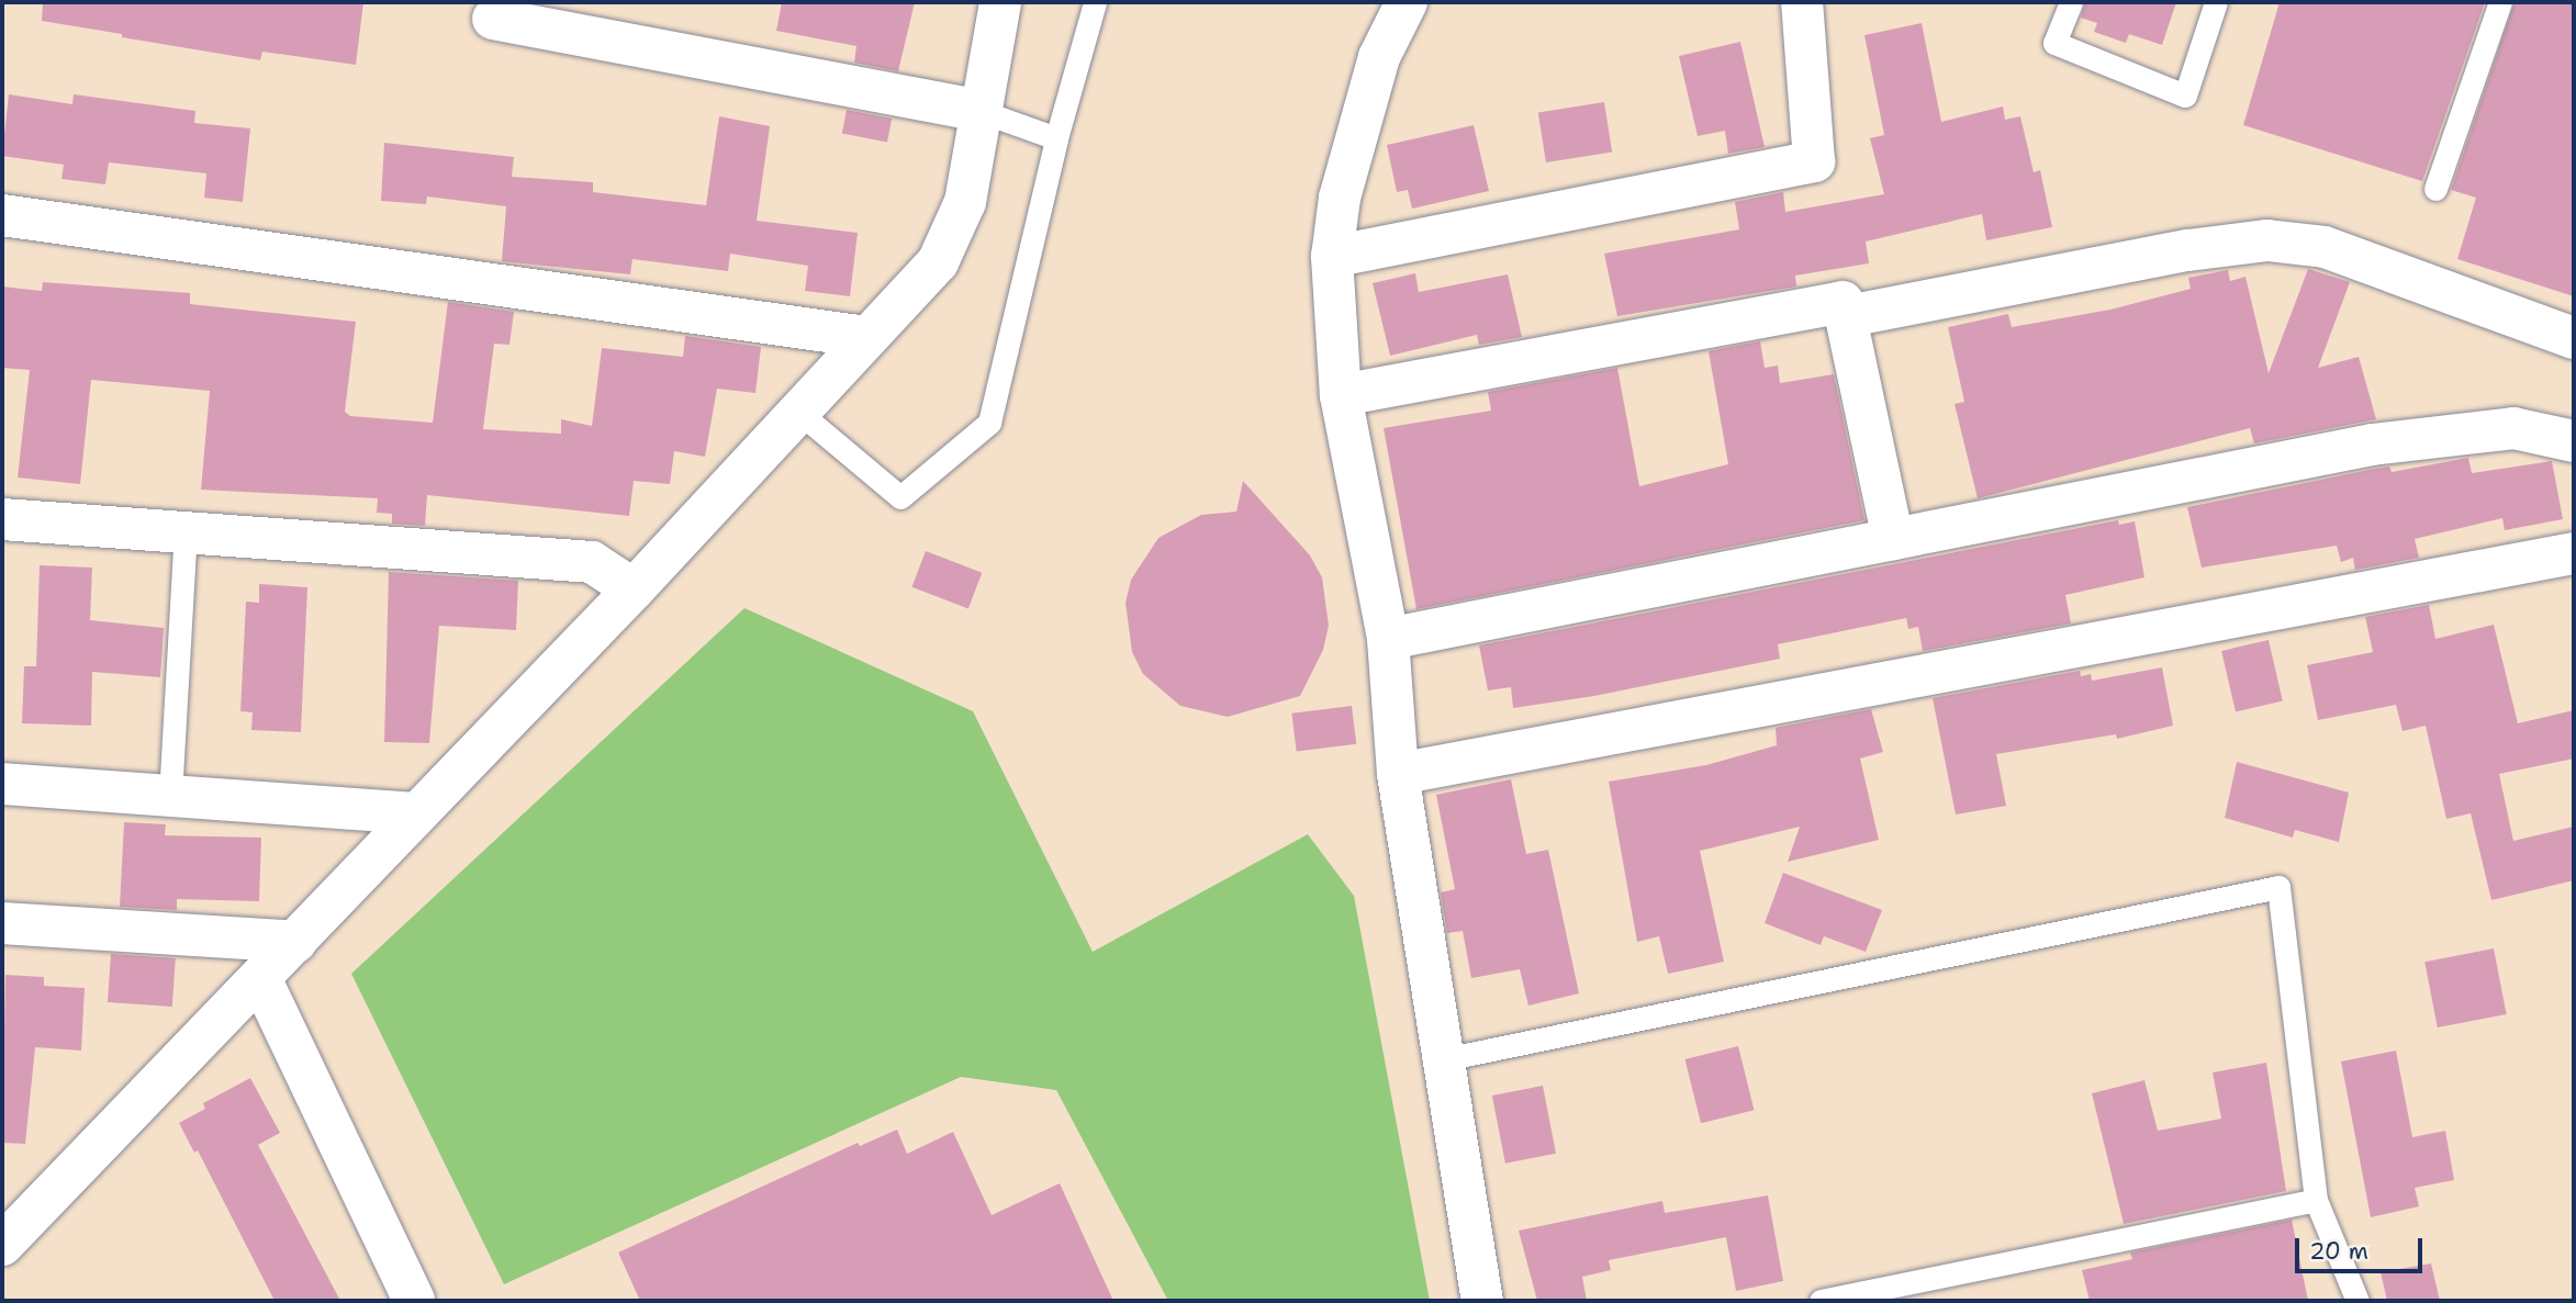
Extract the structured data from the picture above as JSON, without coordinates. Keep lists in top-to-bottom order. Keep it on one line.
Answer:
{"scale_bar":"20 m"}
